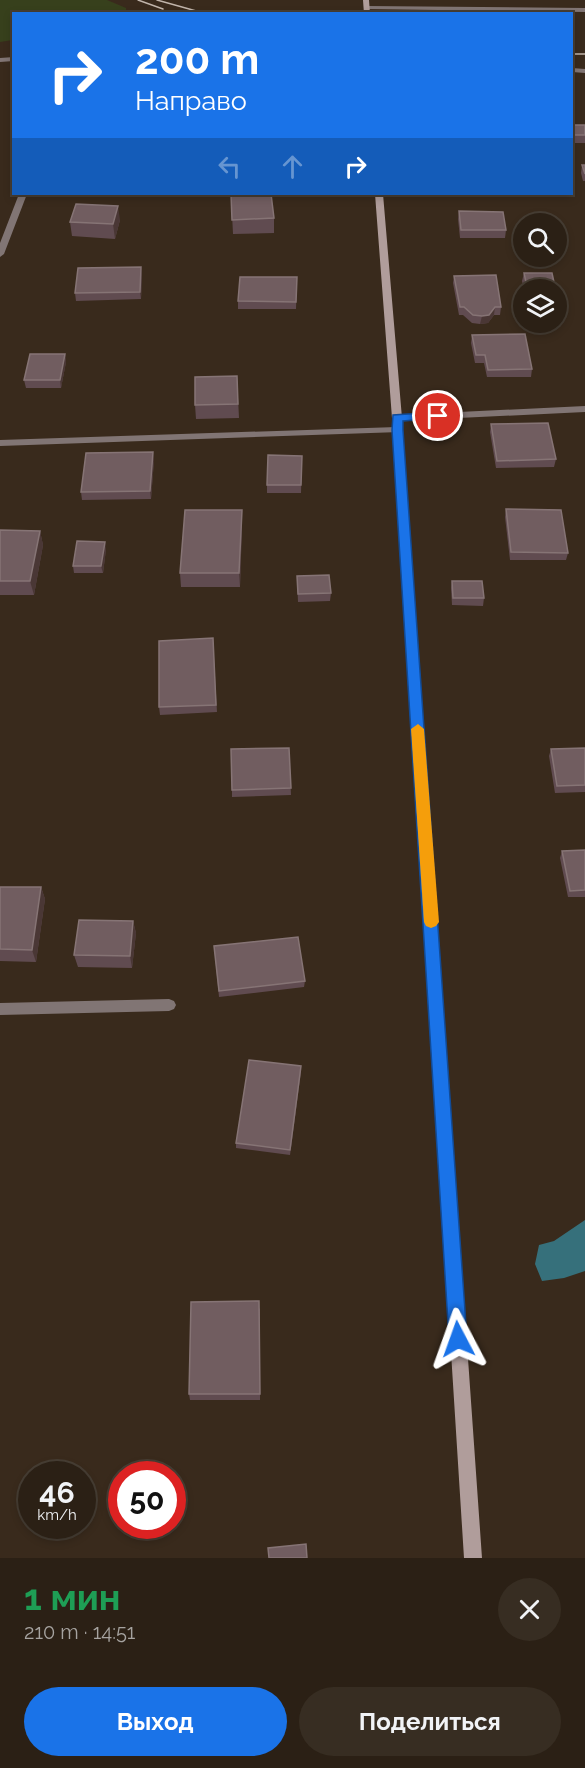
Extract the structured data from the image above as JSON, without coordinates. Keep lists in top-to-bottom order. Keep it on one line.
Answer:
{"page":{"turn":["200 m","Направо"],"speed":"46 km/h","limit":"50","heading":["1 мин","210 m · 14:51"],"buttons":["Выход","Поделиться"]}}
